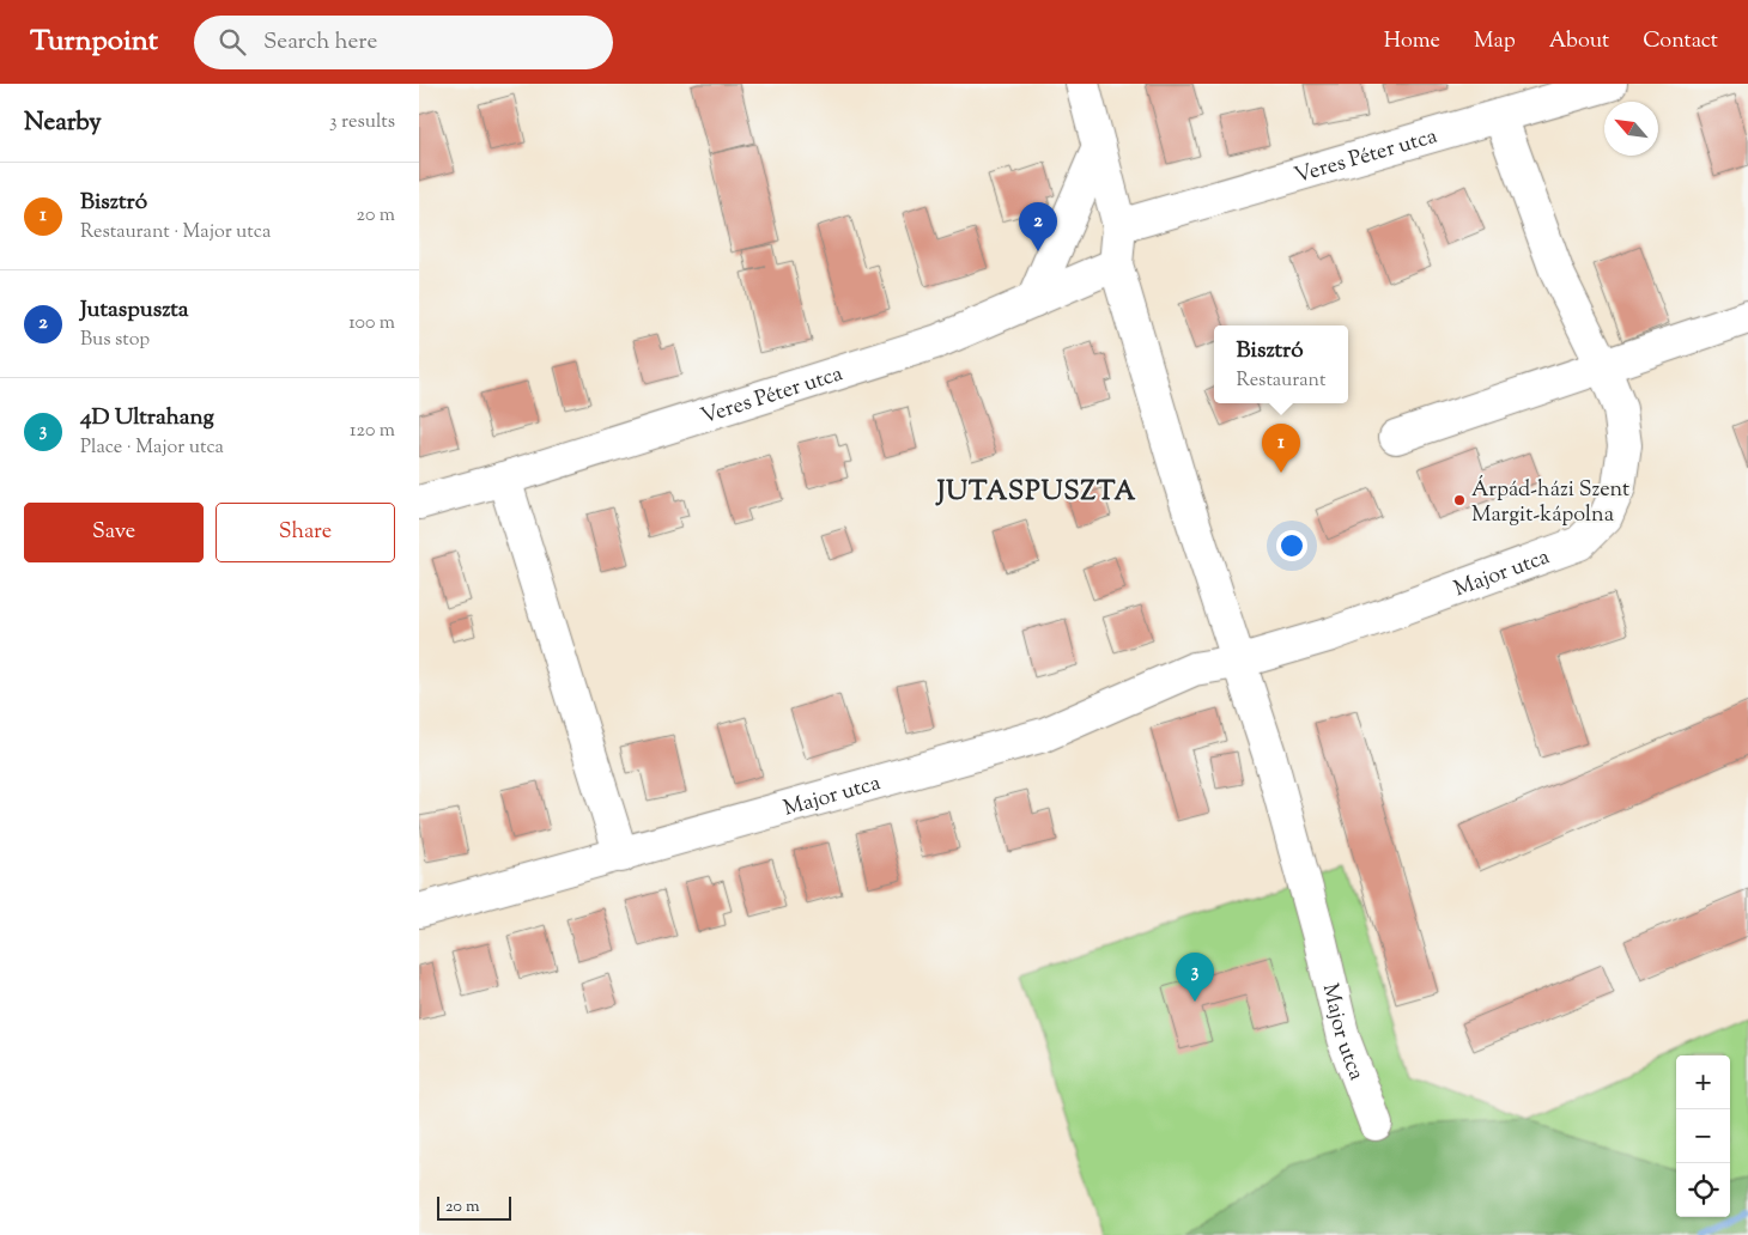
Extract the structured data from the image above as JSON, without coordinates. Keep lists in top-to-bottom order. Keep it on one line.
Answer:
{"streets":{"street":["Veres Péter utca","Major utca"]},"crossings":[["Veres Péter utca","Major utca"]],"districts":["JUTASPUSZTA"],"places":["Árpád-házi Szent Margit-kápolna"],"scale_bar":"20 m","north":"top left","page":{"header":"Turnpoint","search":"Search here","nav":["Home","Map","About","Contact"],"heading":["Nearby","3 results"],"list":[{"mark":"1","name":"Bisztró","note":"Restaurant · Major utca","value":"20 m"},{"mark":"2","name":"Jutaspuszta","note":"Bus stop","value":"100 m"},{"mark":"3","name":"4D Ultrahang","note":"Place · Major utca","value":"120 m"}],"pins":["2","1","3"],"popup":["Bisztró","Restaurant"],"buttons":["Save","Share"],"map_buttons":["+","−"],"scale":"20 m"}}
